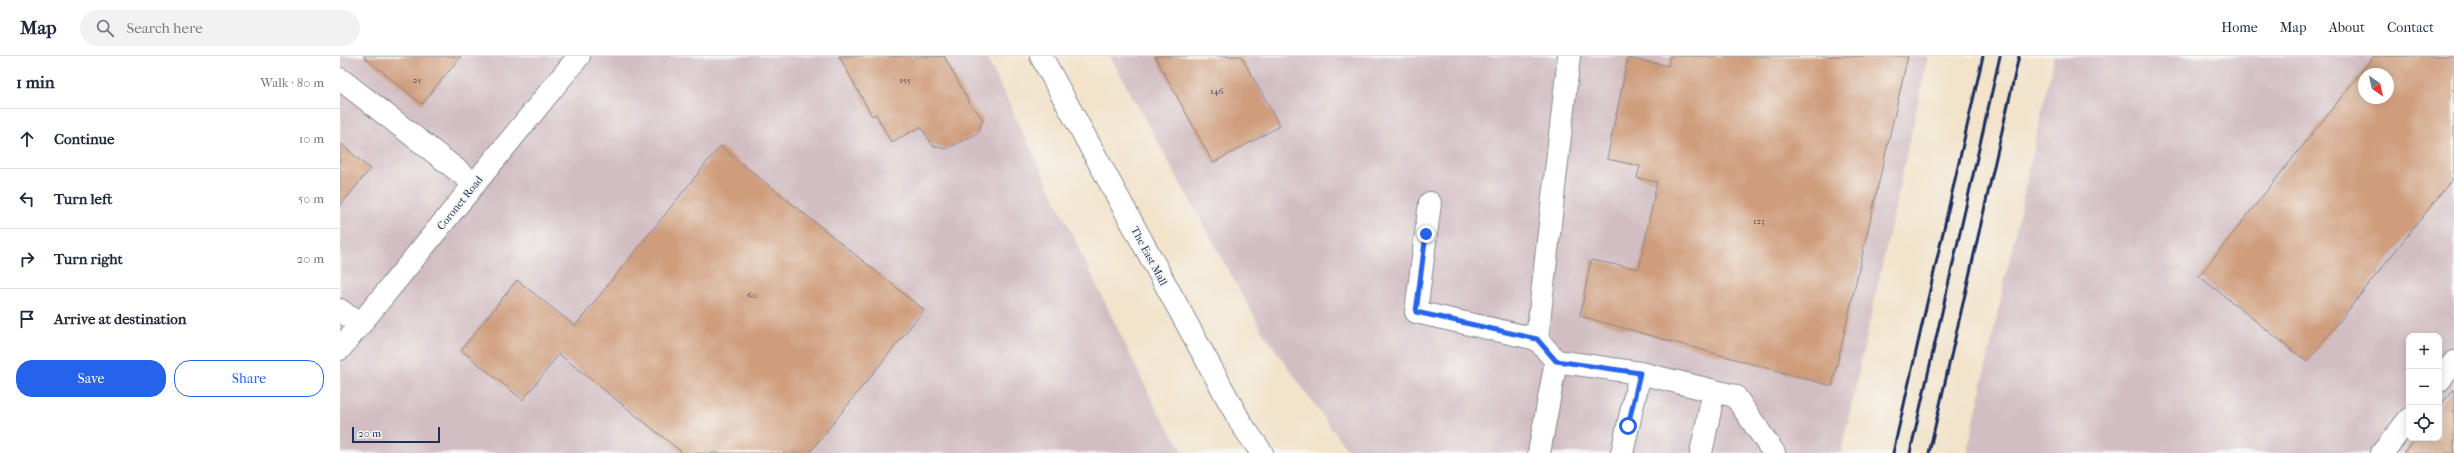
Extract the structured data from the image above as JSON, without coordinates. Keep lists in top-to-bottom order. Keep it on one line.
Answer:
{"streets":{"main road":["Coronet Road","The East Mall"]},"house_numbers":["25","155","146","123","60"],"scale_bar":"20 m","north":"bottom right","page":{"header":"Map","search":"Search here","nav":["Home","Map","About","Contact"],"heading":["1 min","Walk · 80 m"],"list":[["Continue","10 m"],["Turn left","50 m"],["Turn right","20 m"],"Arrive at destination"],"map_buttons":["+","−"],"buttons":["Save","Share"],"scale":"20 m"}}
